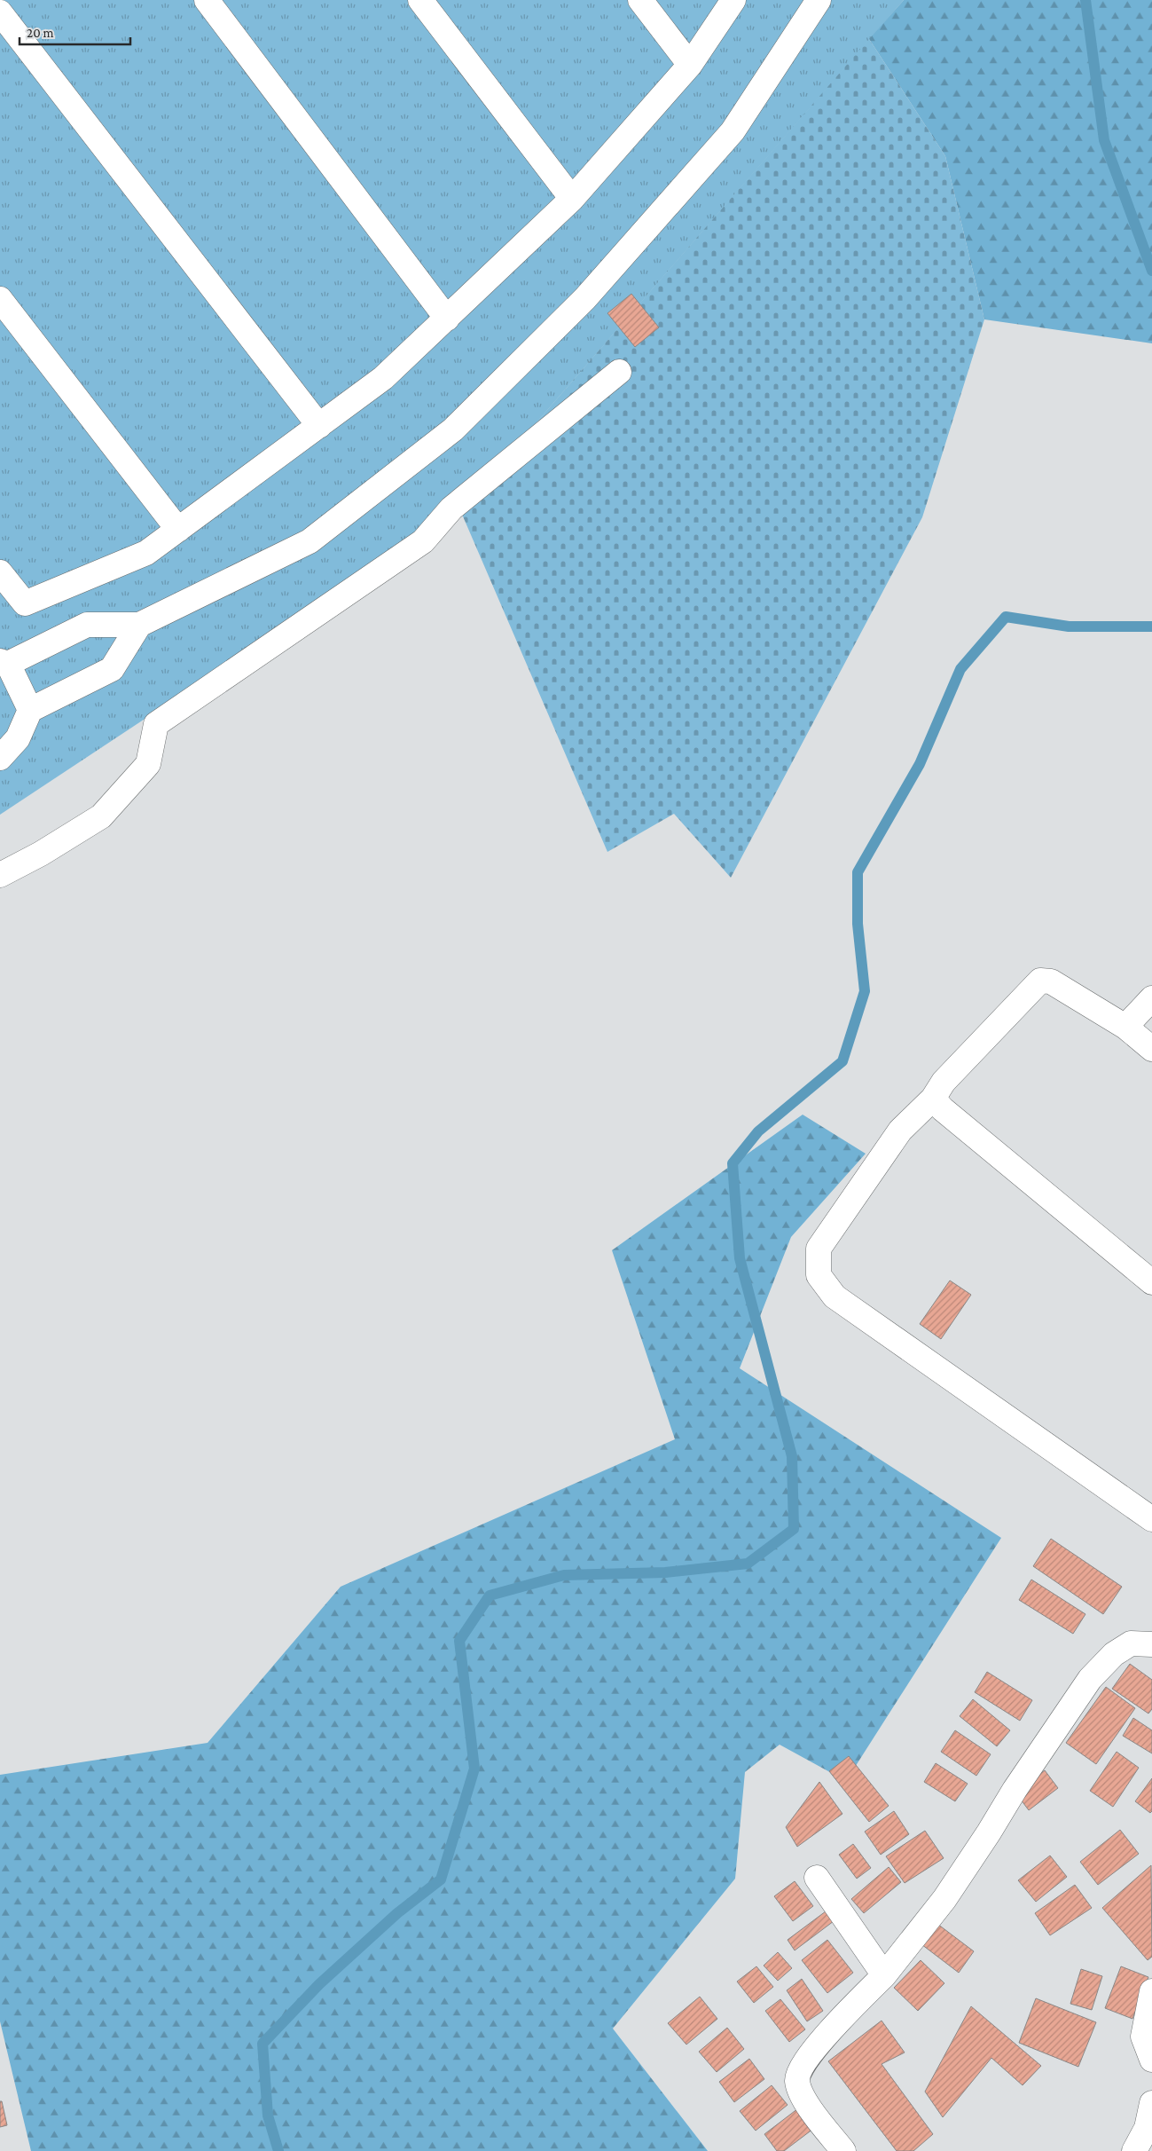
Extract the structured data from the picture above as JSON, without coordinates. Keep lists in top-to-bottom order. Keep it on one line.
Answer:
{"scale_bar":"20 m"}
